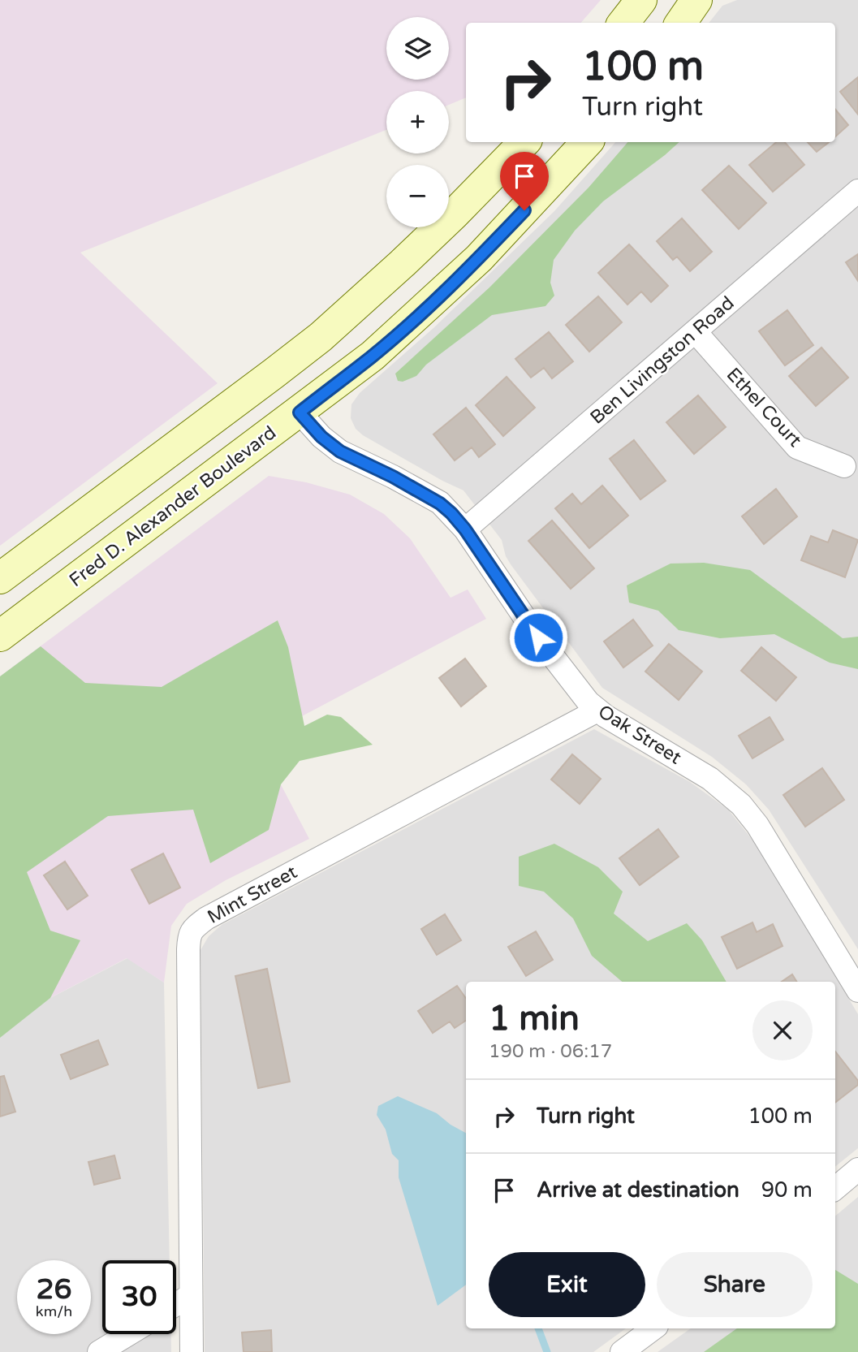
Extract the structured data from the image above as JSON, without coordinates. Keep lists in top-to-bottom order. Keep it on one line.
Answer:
{"streets":{"main road":["Fred D. Alexander Boulevard"],"street":["Ben Livingston Road","Ethel Court","Oak Street","Mint Street"]},"crossings":[["Ben Livingston Road","Ethel Court"],["Ben Livingston Road","Oak Street"],["Fred D. Alexander Boulevard","Oak Street"],["Oak Street","Mint Street"]],"page":{"map_buttons":["+","−"],"turn":["100 m","Turn right"],"heading":["1 min","190 m · 06:17"],"list":[{"name":"Turn right","value":"100 m"},{"name":"Arrive at destination","value":"90 m"}],"buttons":["Exit","Share"],"speed":"26 km/h","limit":"30"}}
